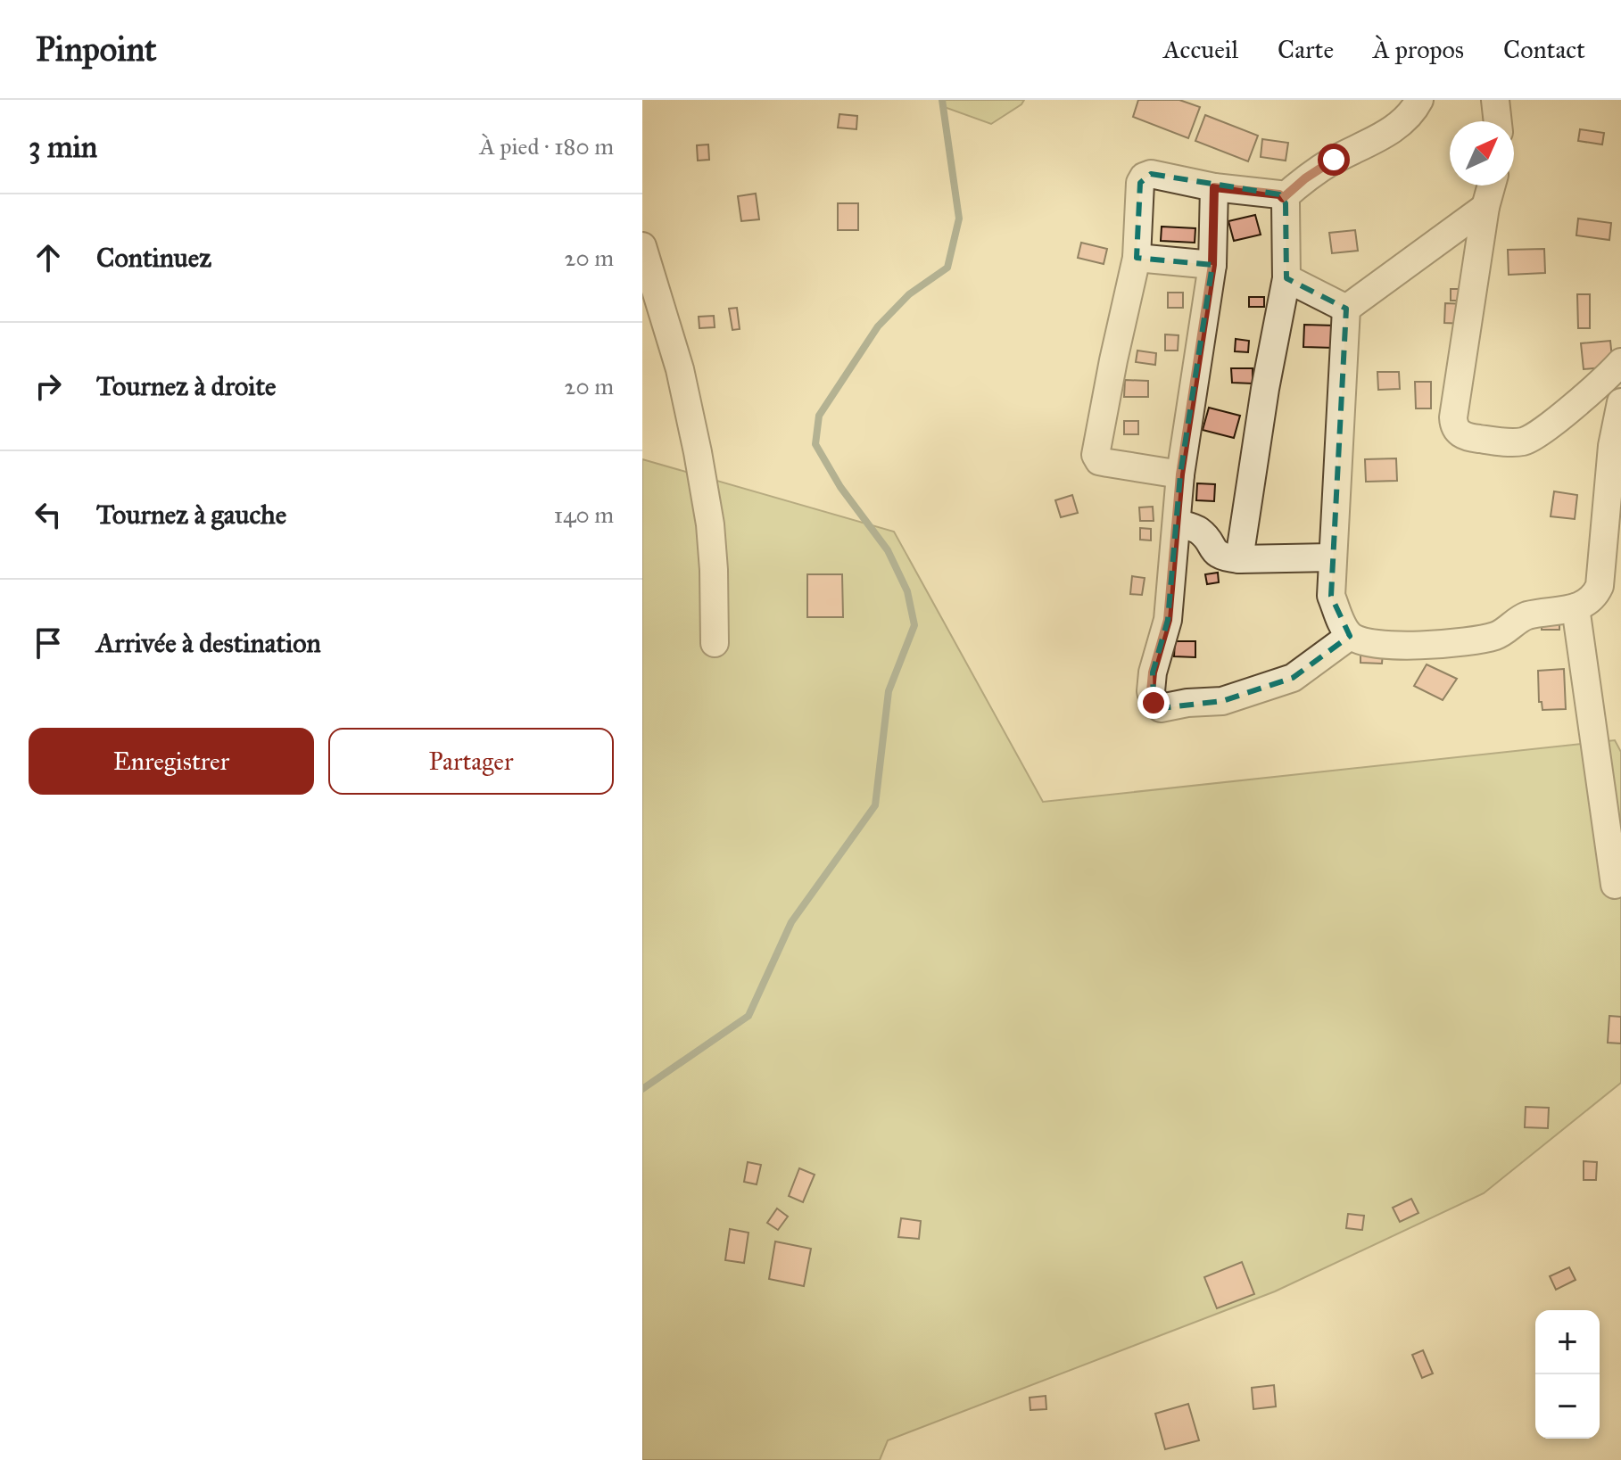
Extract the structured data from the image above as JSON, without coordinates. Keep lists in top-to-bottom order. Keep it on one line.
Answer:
{"north":"top right","page":{"header":"Pinpoint","nav":["Accueil","Carte","À propos","Contact"],"heading":["3 min","À pied · 180 m"],"list":[["Continuez","20 m"],["Tournez à droite","20 m"],["Tournez à gauche","140 m"],"Arrivée à destination"],"buttons":["Enregistrer","Partager"],"map_buttons":["+","−"]}}
